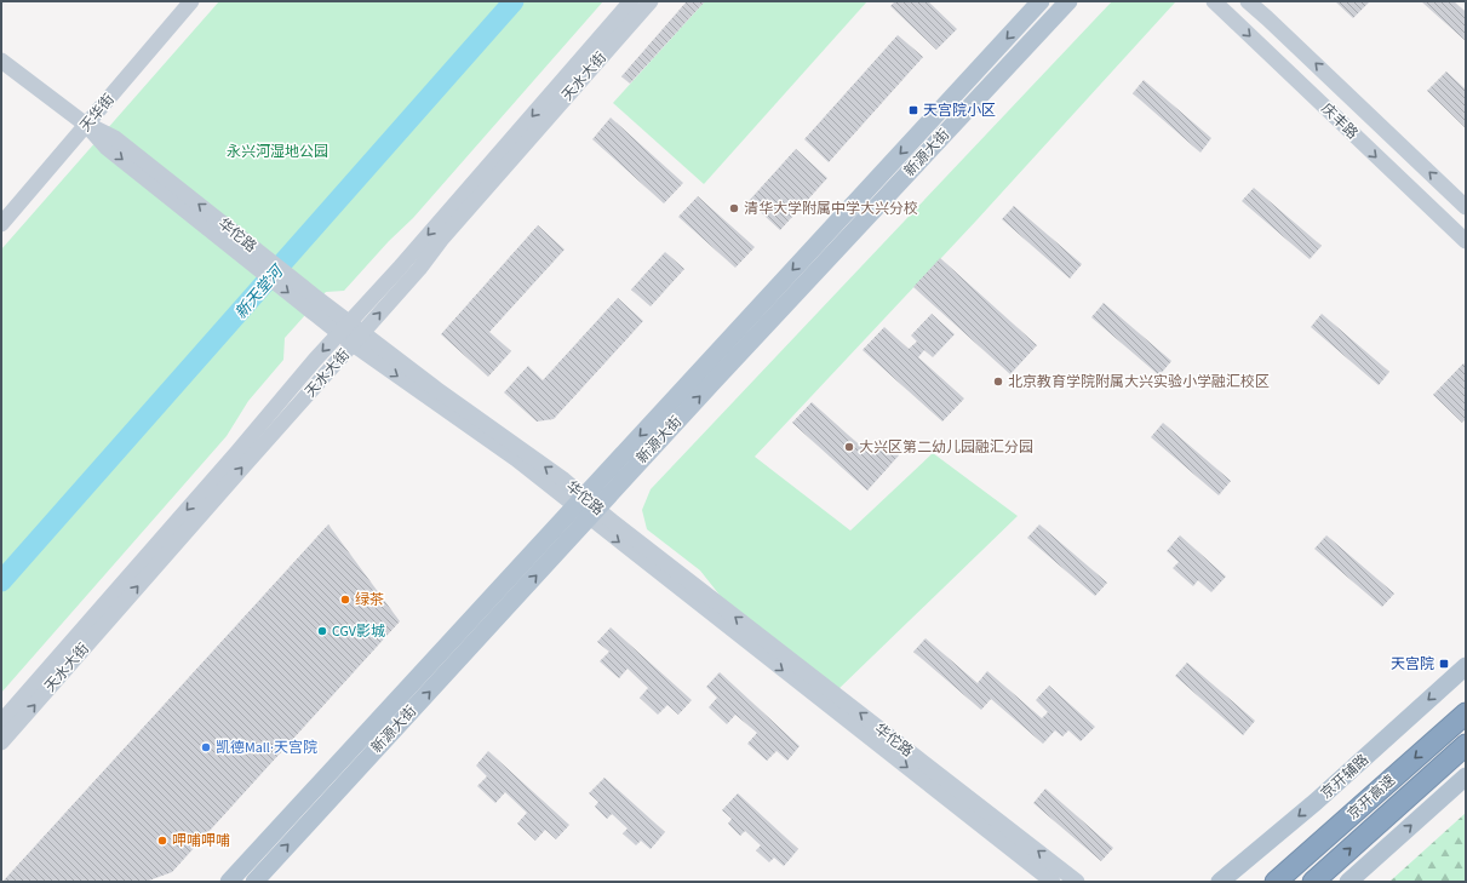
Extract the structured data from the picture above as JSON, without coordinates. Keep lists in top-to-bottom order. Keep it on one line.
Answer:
{"streets":{"highway":["京开高速"],"main road":["天水大街","天华街","庆丰路","新源大街","华佗路","京开辅路"]},"crossings":[["天水大街","华佗路"],["天华街","华佗路"],["新源大街","华佗路"]],"water":["新天堂河"],"parks":["永兴河湿地公园"],"places":{"transit":["天宫院小区","天宫院"],"other":["清华大学附属中学大兴分校","北京教育学院附属大兴实验小学融汇校区","大兴区第二幼儿园融汇分园","绿茶","CGV影城","凯德Mall·天宫院","呷哺呷哺"]}}
